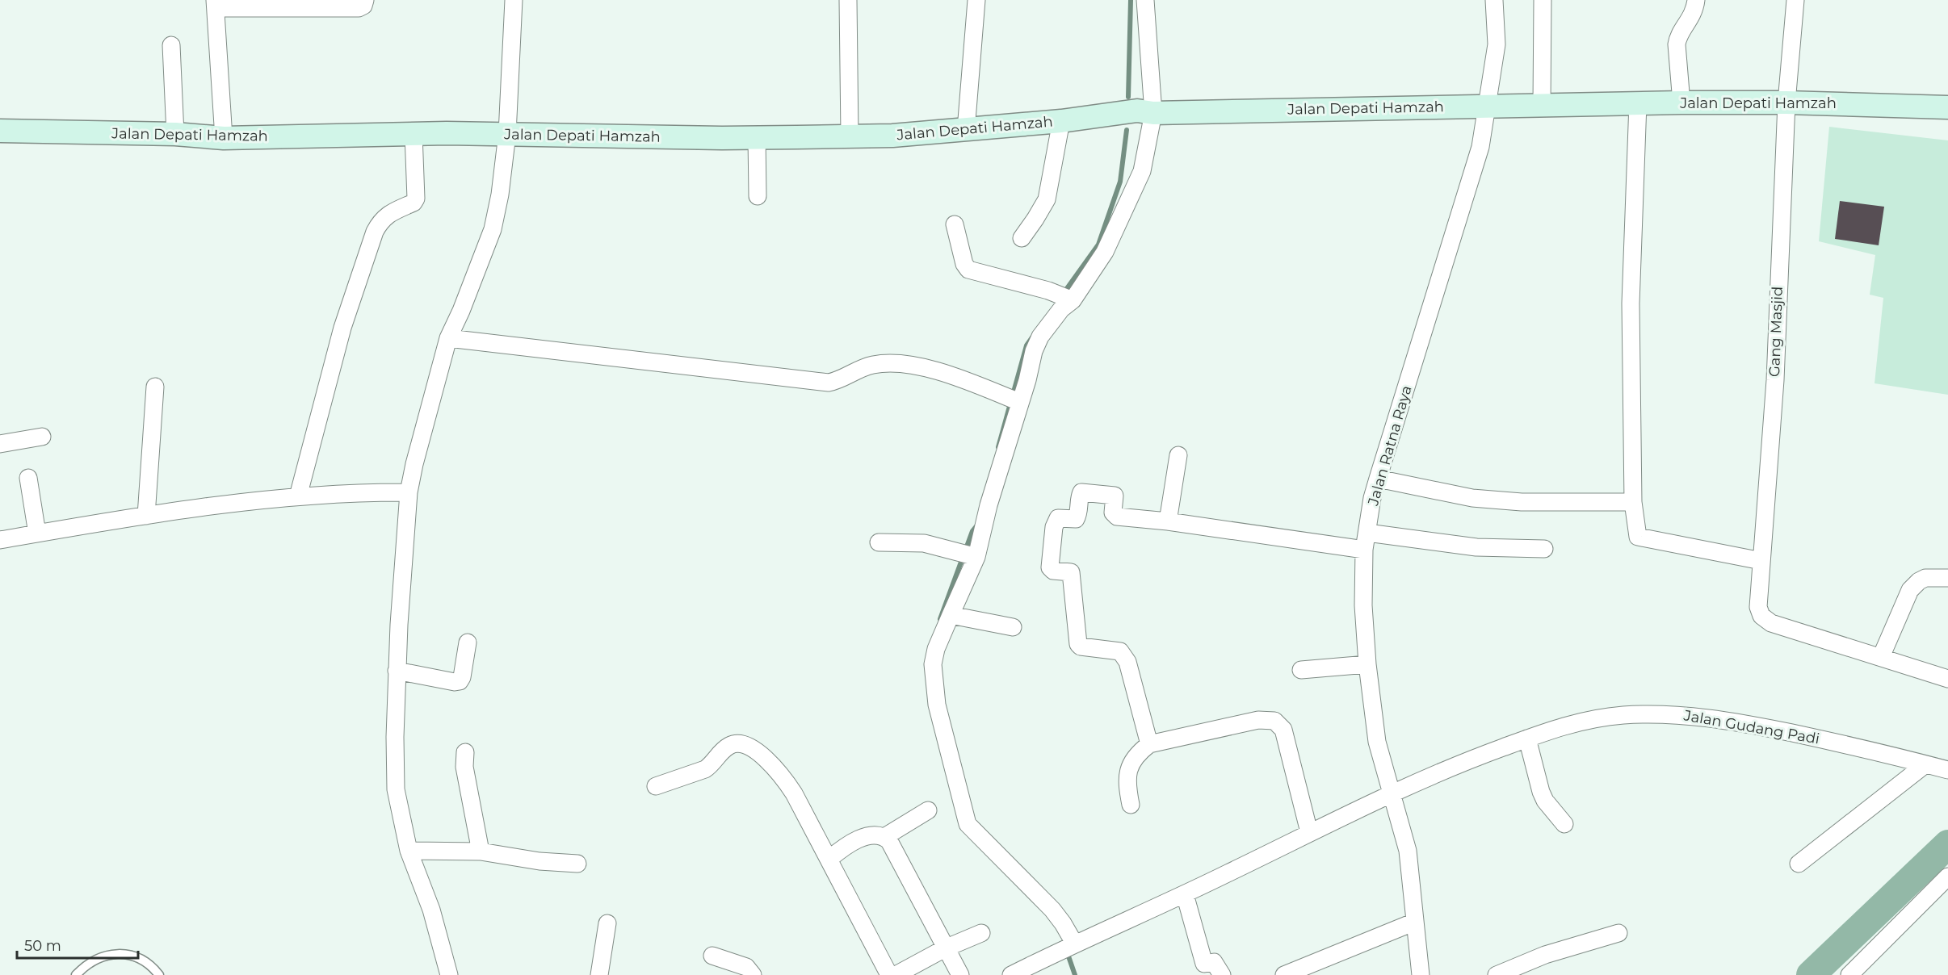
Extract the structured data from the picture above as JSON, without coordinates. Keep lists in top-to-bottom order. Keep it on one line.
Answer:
{"streets":{"main road":["Jalan Depati Hamzah"],"street":["Gang Masjid","Jalan Ratna Raya","Jalan Gudang Padi"]},"crossings":[["Jalan Depati Hamzah","Gang Masjid"],["Jalan Depati Hamzah","Jalan Ratna Raya"],["Jalan Ratna Raya","Jalan Gudang Padi"]],"scale_bar":"50 m"}
